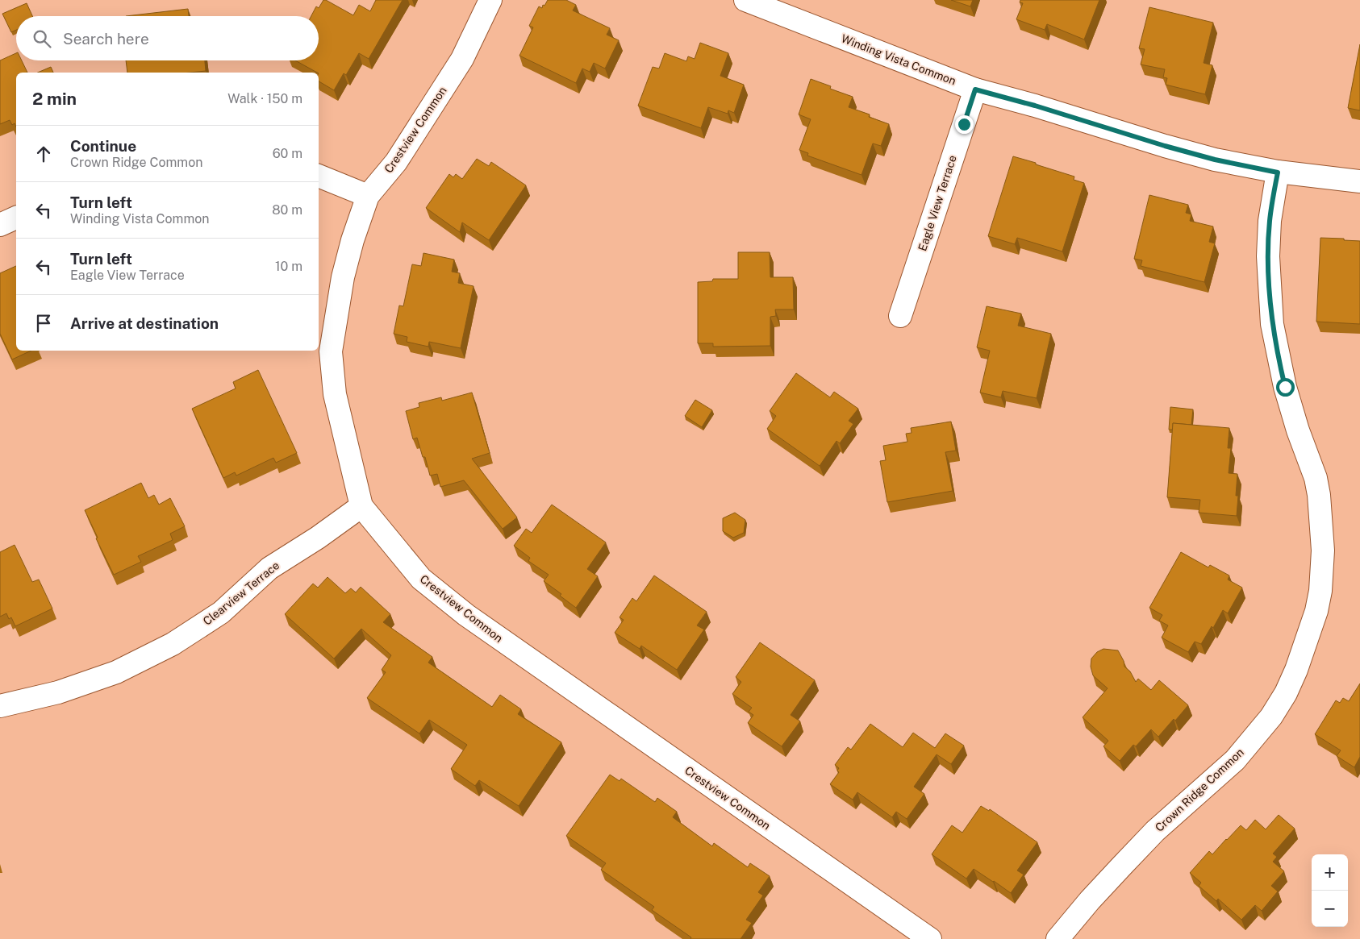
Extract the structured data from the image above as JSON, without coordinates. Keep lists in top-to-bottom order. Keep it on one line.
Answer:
{"streets":{"street":["Winding Vista Common","Crestview Common","Eagle View Terrace","Clearview Terrace","Crown Ridge Common"]},"crossings":[["Winding Vista Common","Eagle View Terrace"],["Winding Vista Common","Crown Ridge Common"],["Crestview Common","Clearview Terrace"]],"page":{"search":"Search here","heading":["2 min","Walk · 150 m"],"list":[["Continue","Crown Ridge Common","60 m"],["Turn left","Winding Vista Common","80 m"],["Turn left","Eagle View Terrace","10 m"],"Arrive at destination"],"map_buttons":["+","−"]}}
